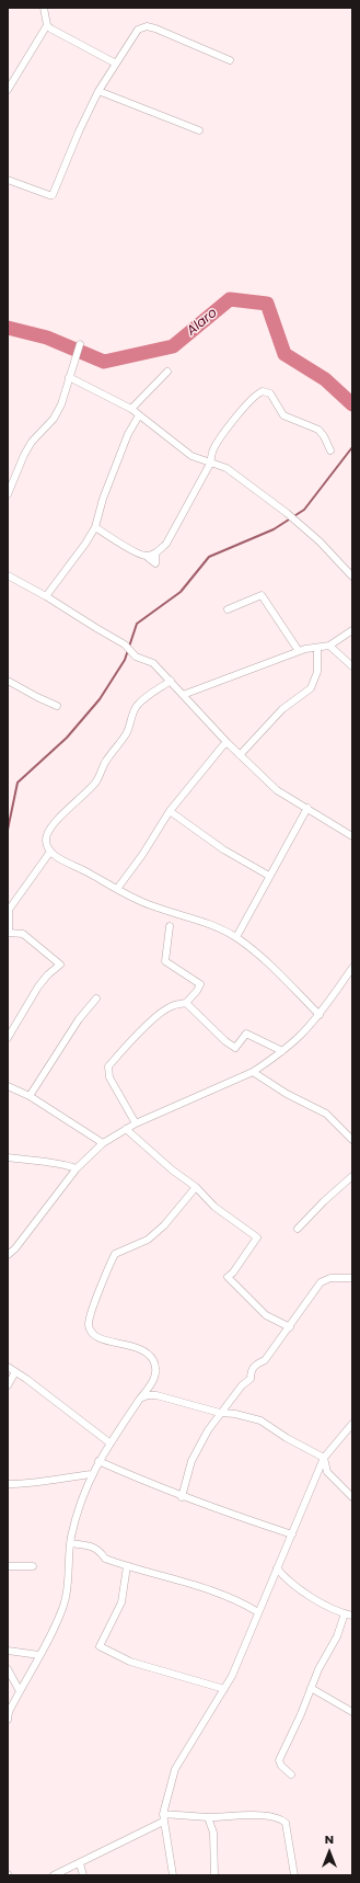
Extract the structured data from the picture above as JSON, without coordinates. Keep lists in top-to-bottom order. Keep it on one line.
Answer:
{"water":["Alaro"],"north":"top"}
